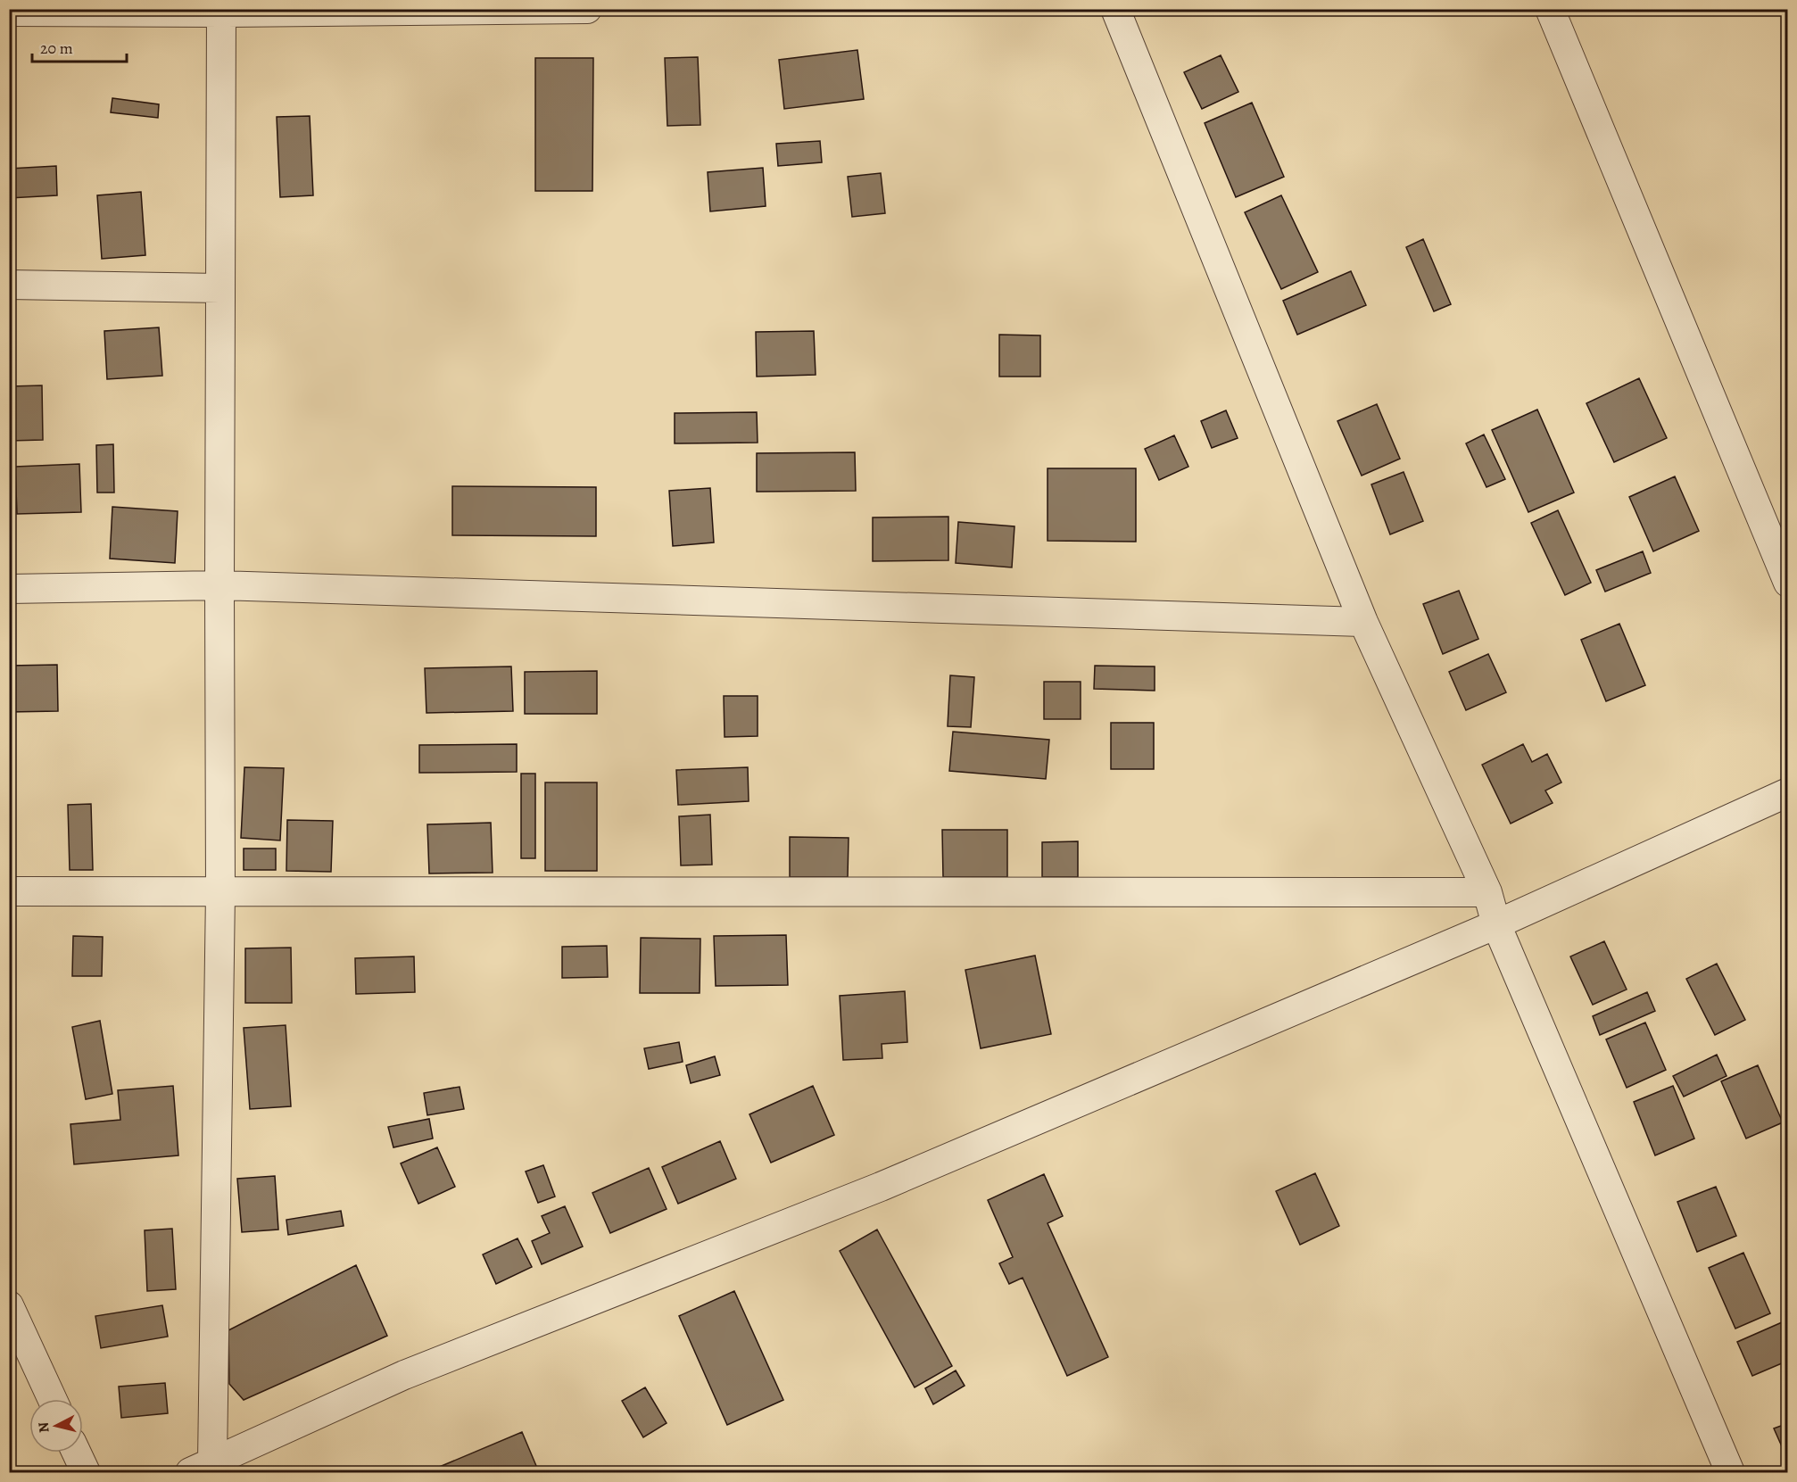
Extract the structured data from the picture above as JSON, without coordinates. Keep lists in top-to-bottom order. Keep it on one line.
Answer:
{"scale_bar":"20 m","north":"left"}
